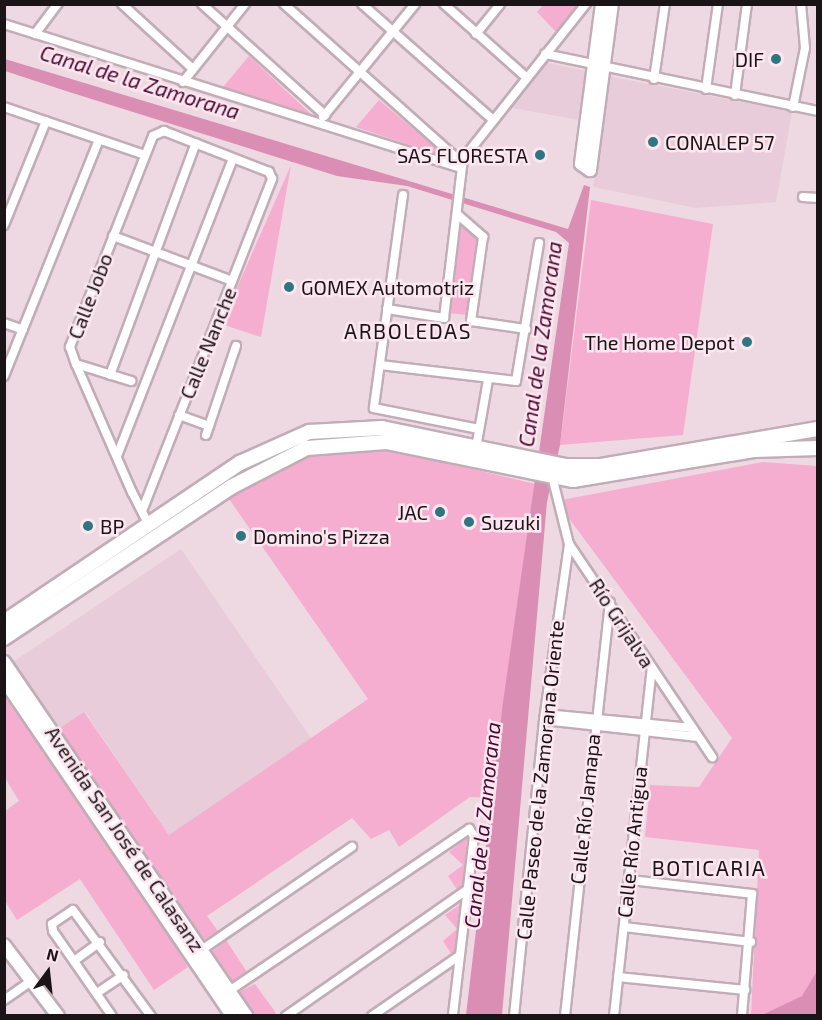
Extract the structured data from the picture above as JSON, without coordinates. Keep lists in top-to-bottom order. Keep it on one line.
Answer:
{"streets":{"street":["Calle Jobo","Calle Nanche","Río Grijalva","Calle Paseo de la Zamorana Oriente","Calle Río Jamapa","Avenida San José de Calasanz","Calle Río Antigua"]},"crossings":[["Calle Jobo","Calle Nanche"],["Río Grijalva","Calle Paseo de la Zamorana Oriente"],["Río Grijalva","Calle Río Jamapa"],["Río Grijalva","Calle Río Antigua"]],"districts":["ARBOLEDAS","BOTICARIA"],"water":["Canal de la Zamorana"],"places":["DIF","CONALEP 57","SAS FLORESTA","GOMEX Automotriz","The Home Depot","JAC","Suzuki","BP","Domino's Pizza"],"north":"top"}
